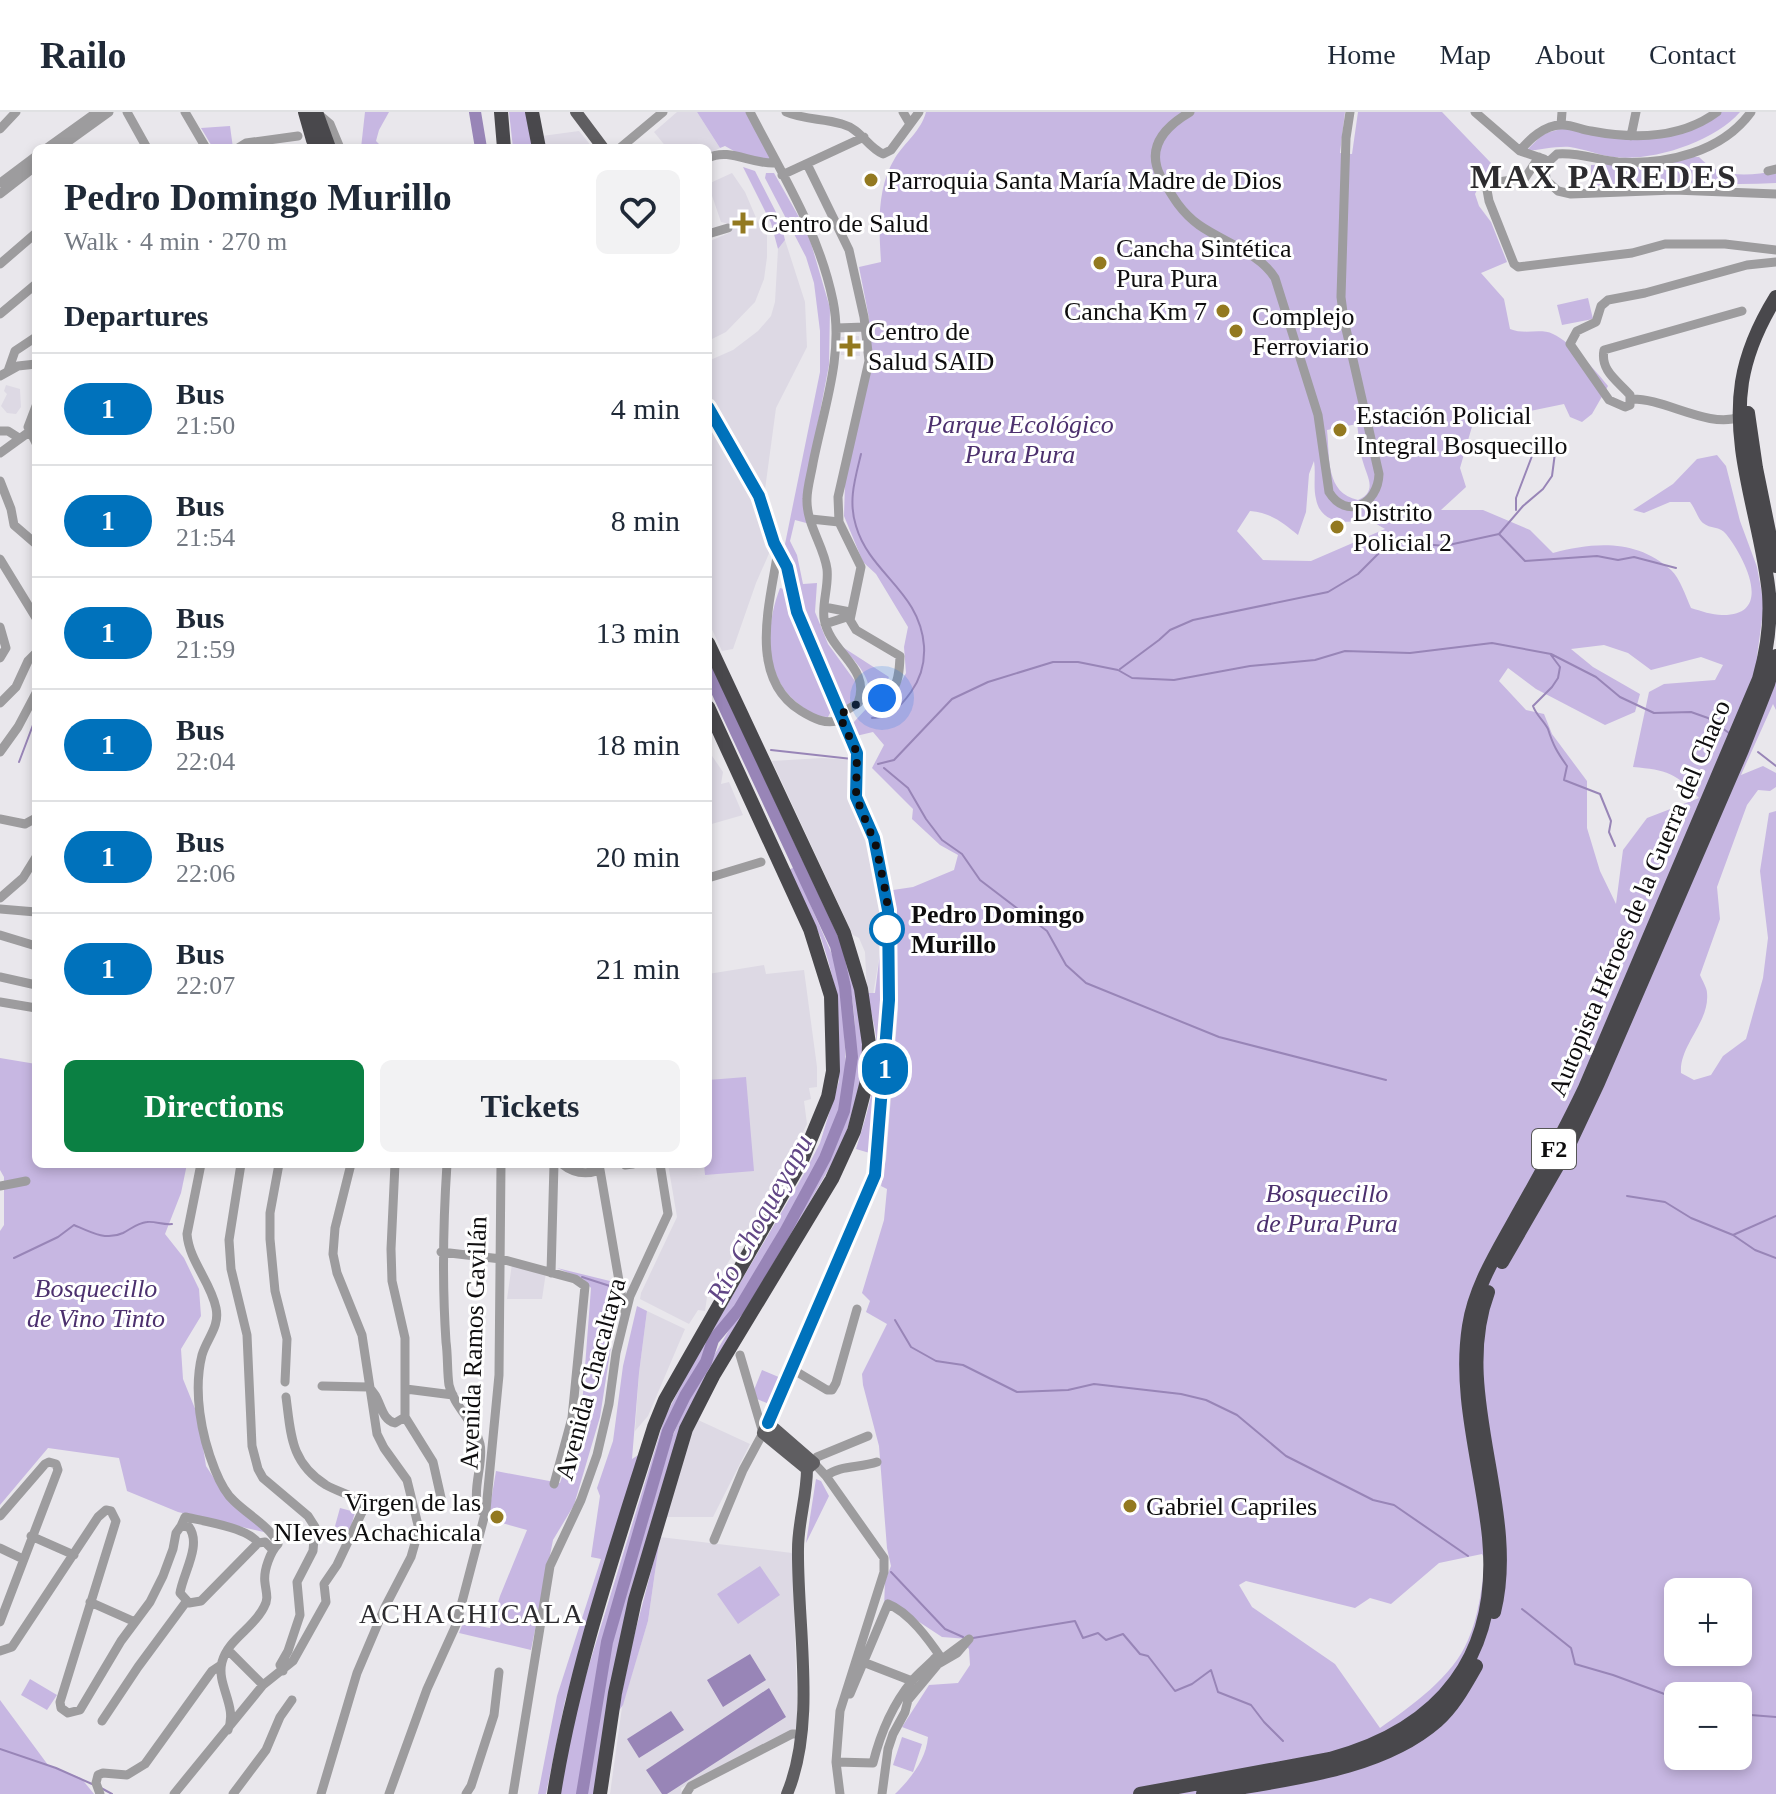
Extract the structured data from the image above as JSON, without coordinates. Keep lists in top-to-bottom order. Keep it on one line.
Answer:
{"streets":{"highway":["Autopista Héroes de la Guerra del Chaco","F2"],"street":["Avenida Ramos Gavilán","Avenida Chacaltaya"]},"districts":["MAX PAREDES","ACHACHICALA"],"water":["Río Choqueyapu"],"parks":["Parque Ecológico Pura Pura","Bosquecillo de Pura Pura","Bosquecillo de Vino Tinto"],"places":{"other":["Parroquia Santa María Madre de Dios","Cancha Sintética Pura Pura","Cancha Km 7","Complejo Ferroviario","Estación Policial Integral Bosquecillo","Distrito Policial 2","Pedro Domingo Murillo","Gabriel Capriles","Virgen de las NIeves Achachicala"],"health":["Centro de Salud","Centro de Salud SAID"]},"lines":["bus line 1"],"page":{"header":"Railo","nav":["Home","Map","About","Contact"],"on_map":"1","heading":[["Pedro Domingo Murillo","Walk · 4 min · 270 m"],"Departures"],"list":[{"mark":"1","name":"Bus","note":"21:50","value":"4 min"},{"mark":"1","name":"Bus","note":"21:54","value":"8 min"},{"mark":"1","name":"Bus","note":"21:59","value":"13 min"},{"mark":"1","name":"Bus","note":"22:04","value":"18 min"},{"mark":"1","name":"Bus","note":"22:06","value":"20 min"},{"mark":"1","name":"Bus","note":"22:07","value":"21 min"}],"buttons":["Directions","Tickets"],"map_buttons":["+","−"]}}
